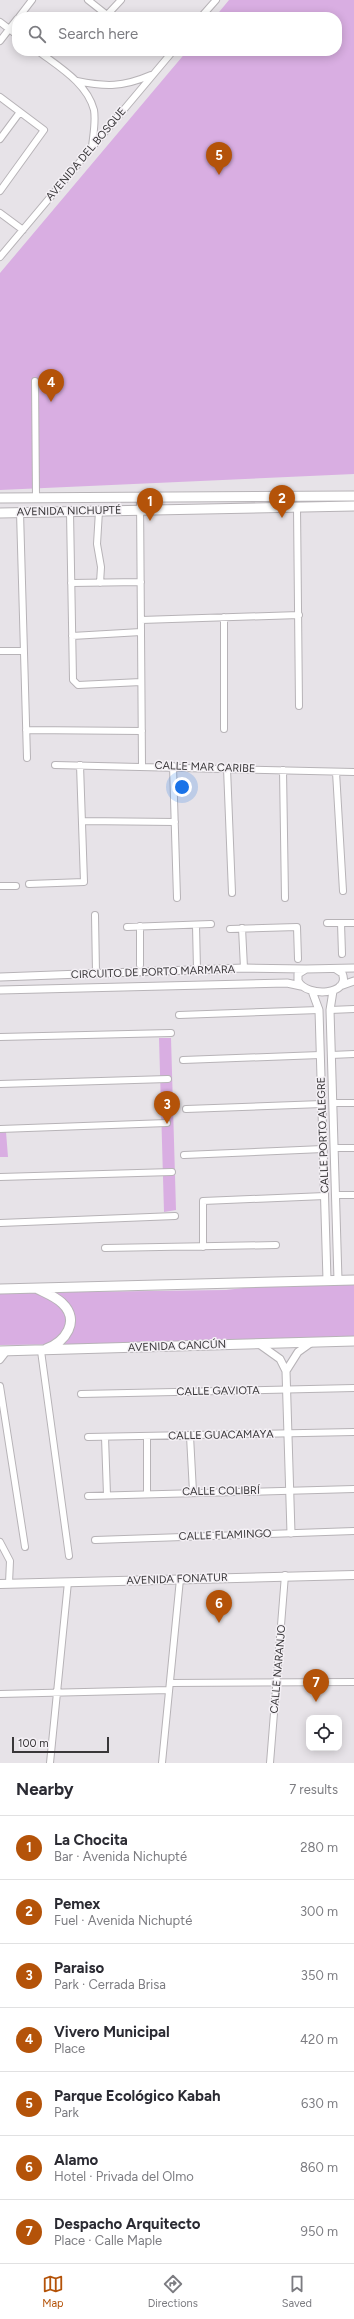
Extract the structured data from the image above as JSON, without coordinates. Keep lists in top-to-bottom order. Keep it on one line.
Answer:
{"streets":{"main road":["AVENIDA NICHUPTÉ","AVENIDA CANCÚN","AVENIDA FONATUR"],"street":["AVENIDA DEL BOSQUE","CALLE MAR CARIBE","CIRCUITO DE PORTO MARMARA","CALLE PORTO ALEGRE","CALLE GAVIOTA","CALLE GUACAMAYA","CALLE COLIBRÍ","CALLE FLAMINGO","CALLE NARANJO"]},"crossings":[["CIRCUITO DE PORTO MARMARA","CALLE PORTO ALEGRE"],["AVENIDA FONATUR","CALLE NARANJO"]],"scale_bar":"100 m","page":{"search":"Search here","pins":["5","4","2","1","3","6","7"],"scale":"100 m","heading":["Nearby","7 results"],"list":[{"mark":"1","name":"La Chocita","note":"Bar · Avenida Nichupté","value":"280 m"},{"mark":"2","name":"Pemex","note":"Fuel · Avenida Nichupté","value":"300 m"},{"mark":"3","name":"Paraiso","note":"Park · Cerrada Brisa","value":"350 m"},{"mark":"4","name":"Vivero Municipal","note":"Place","value":"420 m"},{"mark":"5","name":"Parque Ecológico Kabah","note":"Park","value":"630 m"},{"mark":"6","name":"Alamo","note":"Hotel · Privada del Olmo","value":"860 m"},{"mark":"7","name":"Despacho Arquitecto","note":"Place · Calle Maple","value":"950 m"}],"nav":["Map","Directions","Saved"]}}
